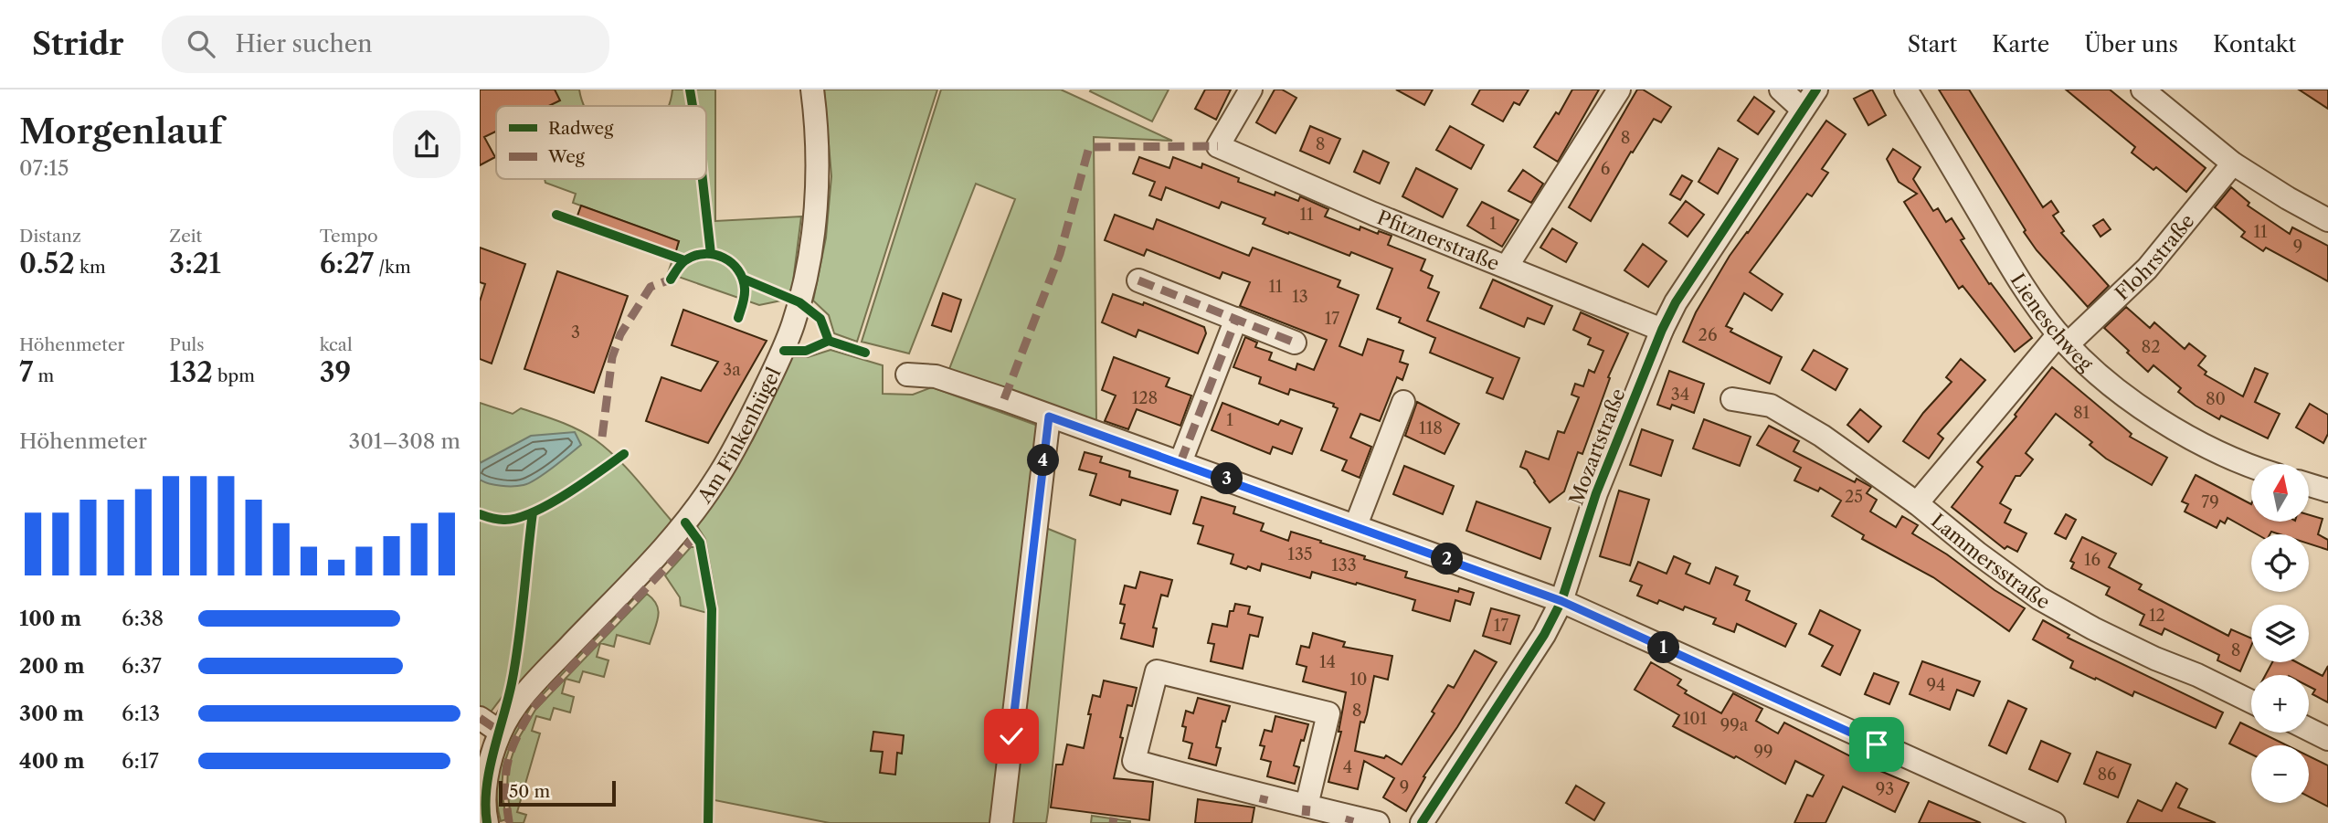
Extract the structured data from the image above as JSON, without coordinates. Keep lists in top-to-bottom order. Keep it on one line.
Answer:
{"streets":{"street":["Pfitznerstraße","Flohrstraße","Lieneschweg","Am Finkenhügel","Mozartstraße","Lammersstraße"]},"crossings":[["Pfitznerstraße","Mozartstraße"],["Flohrstraße","Lieneschweg"],["Flohrstraße","Lammersstraße"]],"house_numbers":["8","8","6","11","1","11","9","11","13","17","3","26","82","3a","34","128","80","81","1","118","25","79","135","16","133","12","17","8","14","10","94","8","101","99a","99","4","86","9","93"],"legend":["Radweg","Weg"],"scale_bar":"50 m","north":"top","page":{"header":"Stridr","search":"Hier suchen","nav":["Start","Karte","Über uns","Kontakt"],"heading":["Morgenlauf","07:15"],"stats":[["Distanz","0.52 km"],["Zeit","3:21"],["Tempo","6:27 /km"],["Höhenmeter","7 m"],["Puls","132 bpm"],["kcal","39"]],"chart":["Höhenmeter","301–308 m"],"pins":["4","3","2","1"],"map_buttons":["+","−"],"list":[{"name":"100 m","note":"6:38"},{"name":"200 m","note":"6:37"},{"name":"300 m","note":"6:13"},{"name":"400 m","note":"6:17"}],"scale":"50 m"}}
